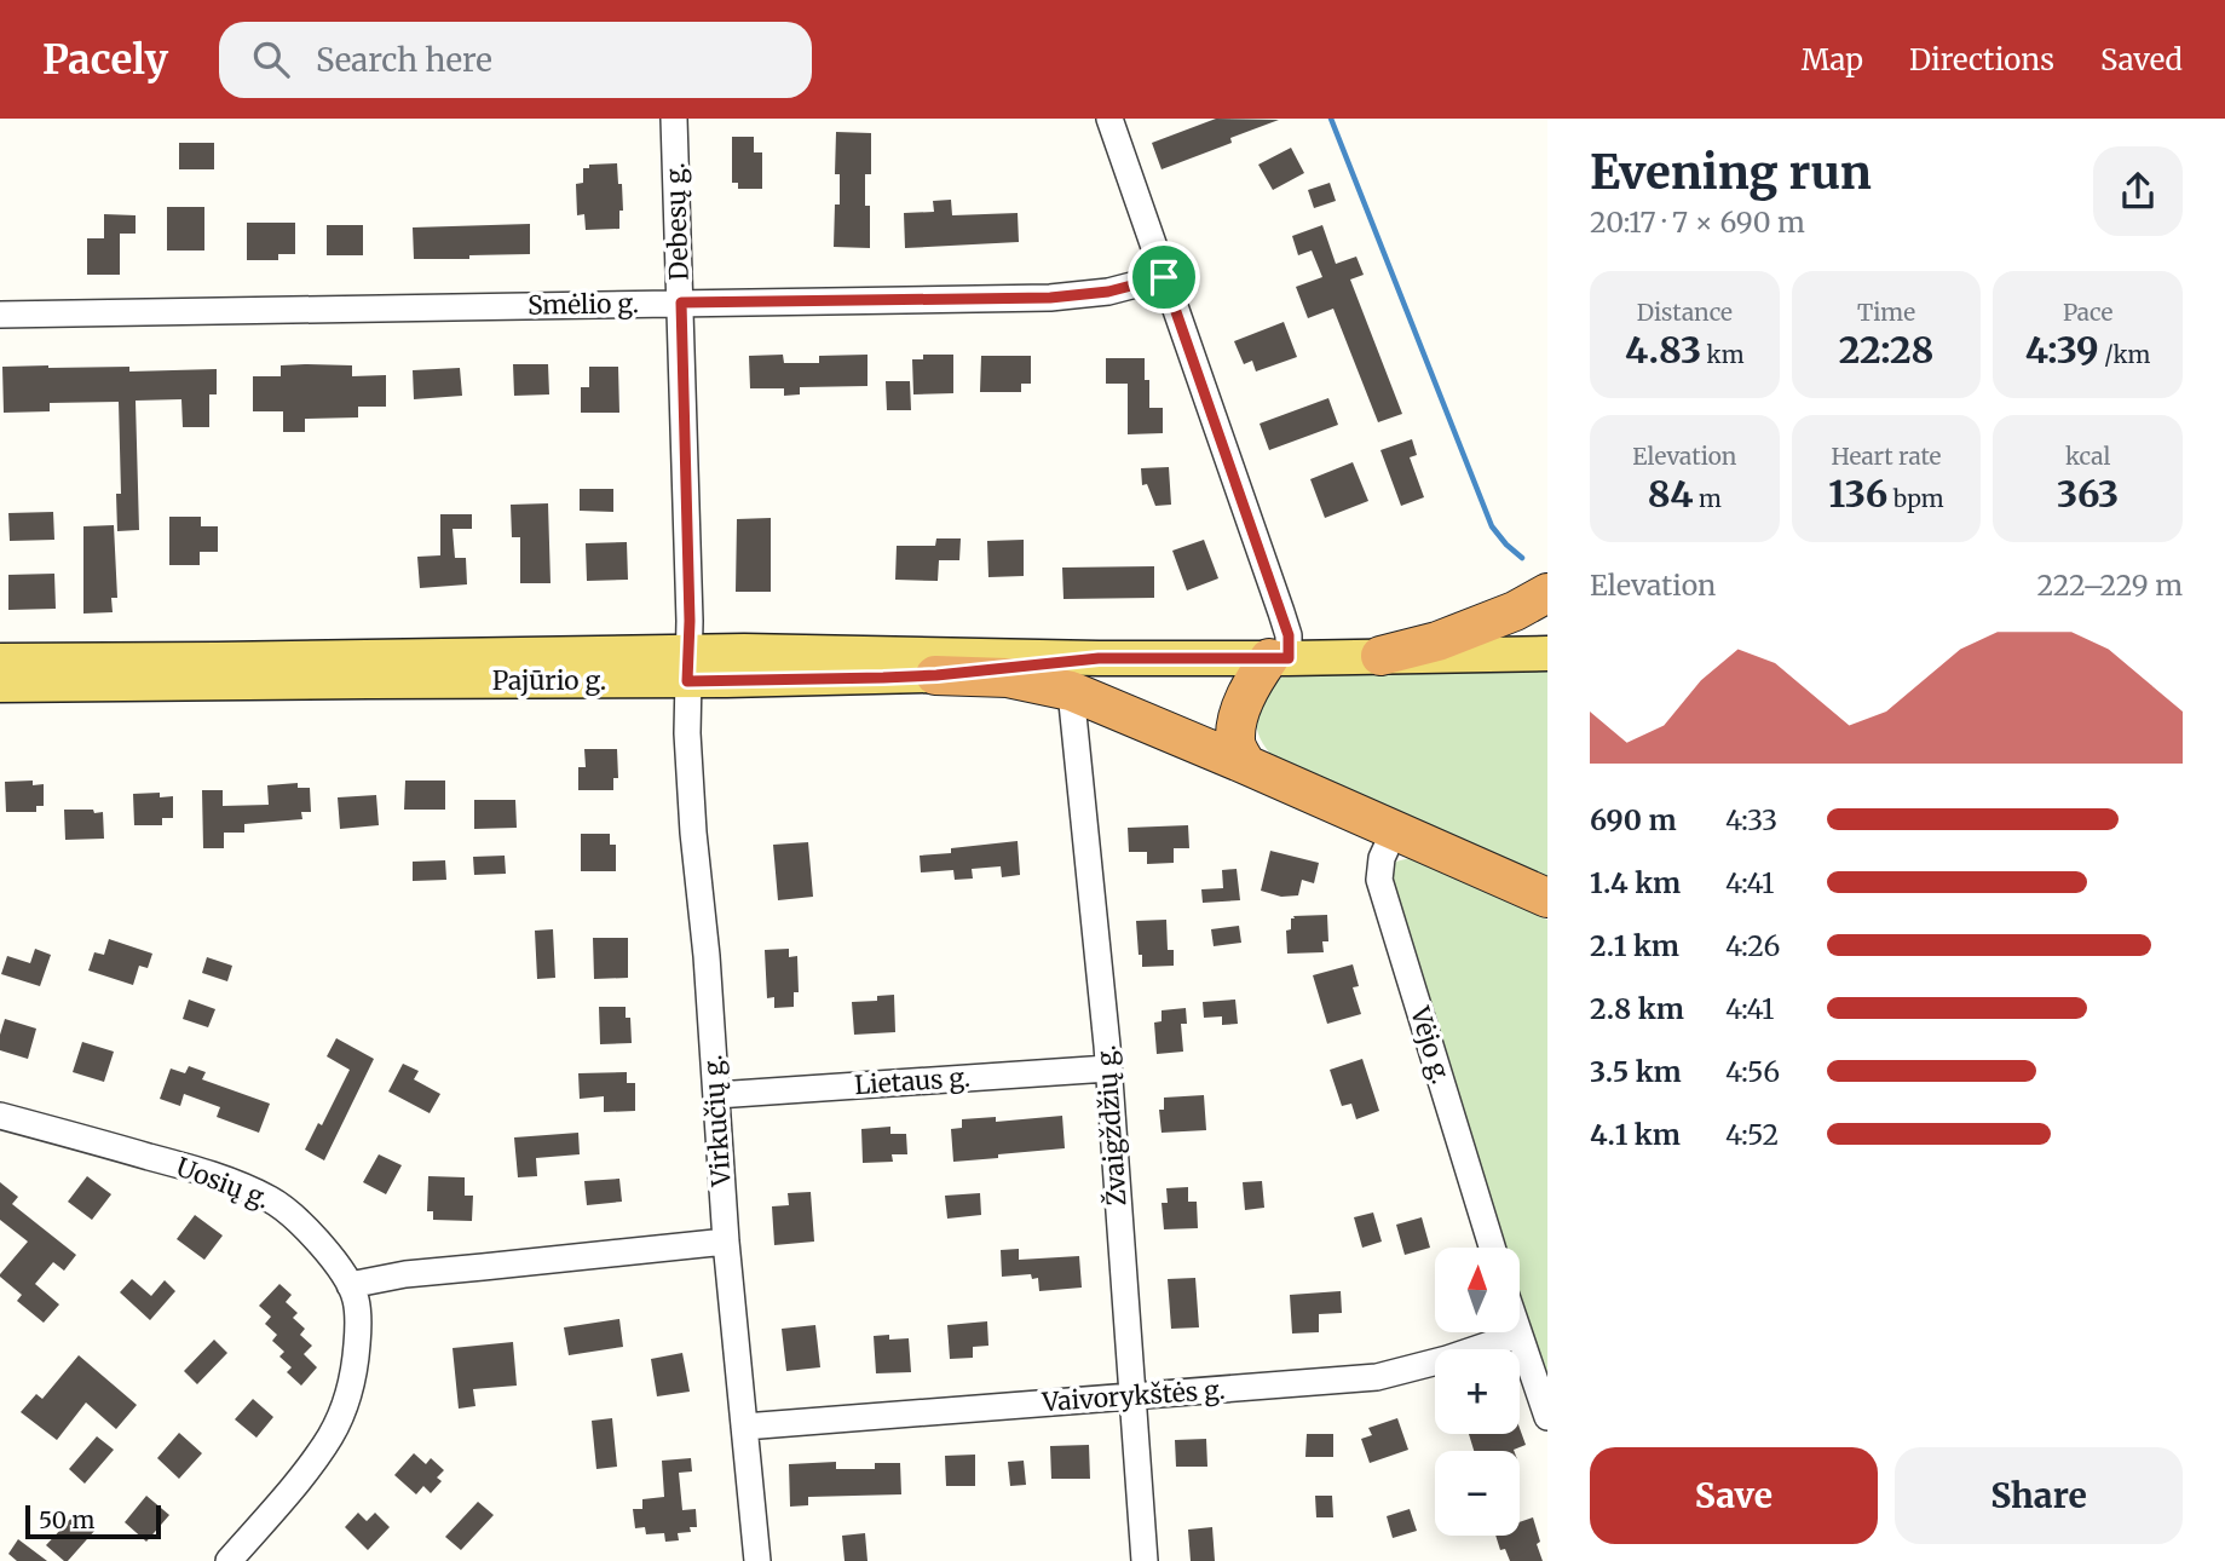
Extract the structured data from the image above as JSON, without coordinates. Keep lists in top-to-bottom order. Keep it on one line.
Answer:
{"streets":{"main road":["Pajūrio g."],"street":["Debesų g.","Smėlio g.","Vėjo g.","Lietaus g.","Virkučių g.","Žvaigždžių g.","Uosių g.","Vaivorykštės g."]},"crossings":[["Debesų g.","Smėlio g."],["Debesų g.","Pajūrio g."],["Debesų g.","Virkučių g."],["Pajūrio g.","Virkučių g."],["Lietaus g.","Virkučių g."],["Lietaus g.","Žvaigždžių g."],["Virkučių g.","Vaivorykštės g."],["Žvaigždžių g.","Vaivorykštės g."]],"scale_bar":"50 m","north":"top","page":{"header":"Pacely","search":"Search here","nav":["Map","Directions","Saved"],"heading":["Evening run","20:17 · 7 × 690 m"],"stats":[["Distance","4.83 km"],["Time","22:28"],["Pace","4:39 /km"],["Elevation","84 m"],["Heart rate","136 bpm"],["kcal","363"]],"chart":["Elevation","222–229 m"],"list":[{"name":"690 m","note":"4:33"},{"name":"1.4 km","note":"4:41"},{"name":"2.1 km","note":"4:26"},{"name":"2.8 km","note":"4:41"},{"name":"3.5 km","note":"4:56"},{"name":"4.1 km","note":"4:52"}],"map_buttons":["+","−"],"buttons":["Save","Share"],"scale":"50 m"}}
